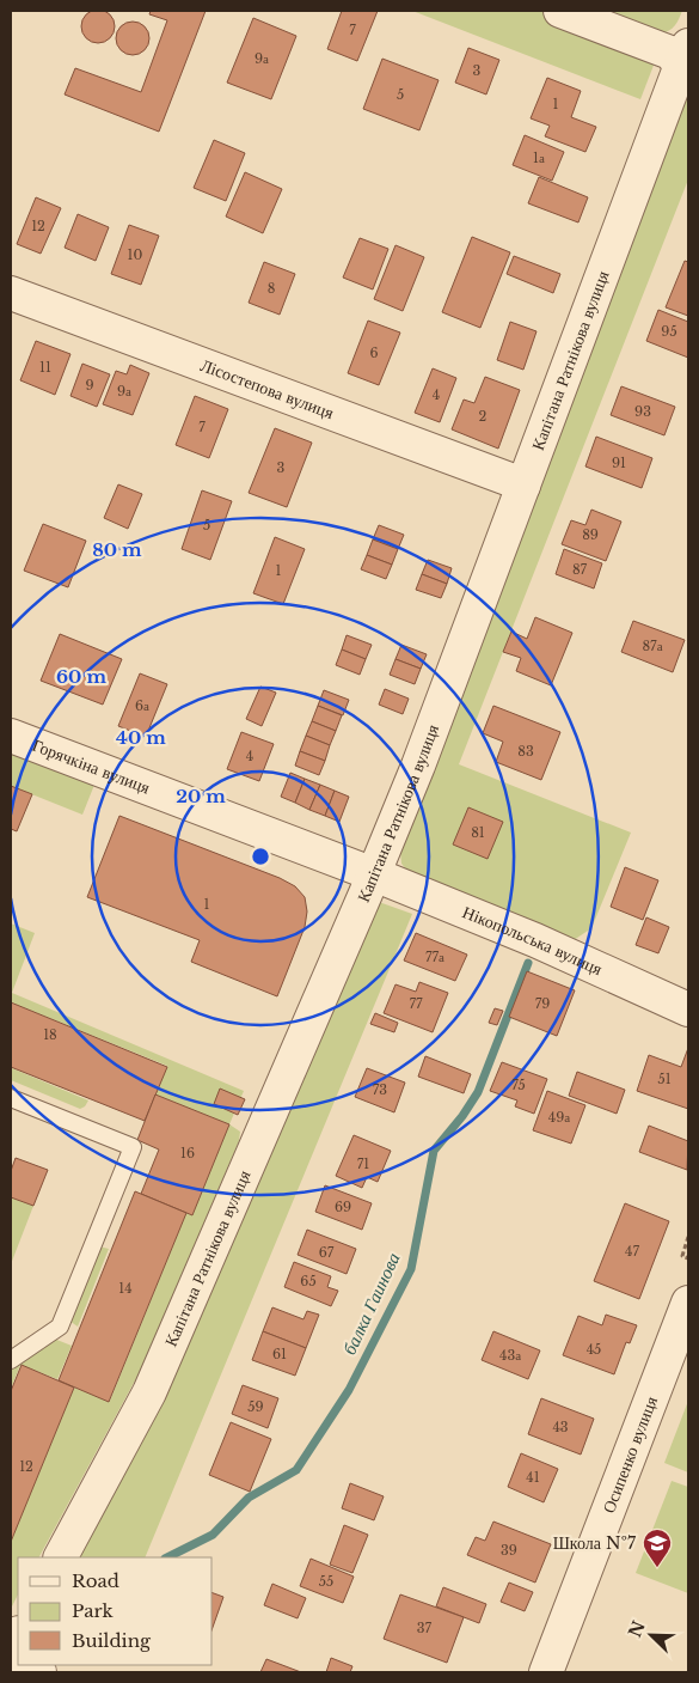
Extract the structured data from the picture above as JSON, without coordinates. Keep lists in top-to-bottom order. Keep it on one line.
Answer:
{"streets":{"street":["Капітана Ратнікова вулиця","Лісостепова вулиця","Горячкіна вулиця","Нікопольська вулиця","Осипенко вулиця"]},"crossings":[["Капітана Ратнікова вулиця","Лісостепова вулиця"],["Капітана Ратнікова вулиця","Горячкіна вулиця"],["Капітана Ратнікова вулиця","Нікопольська вулиця"],["Горячкіна вулиця","Нікопольська вулиця"]],"water":["балка Гаинова"],"places":{"school or university":["Школа №7"]},"house_numbers":["7","9а","3","5","1","1а","12","10","8","95","6","11","9","9а","4","93","2","7","91","3","5","89","87","1","87а","6а","83","4","81","1","77а","77","79","18","51","75","73","49а","16","71","69","47","67","65","14","45","61","43а","59","43","12","41","39","55","37"],"legend":["Road","Park","Building"],"north":"top left","rings":["80 m","60 m","40 m","20 m"]}
